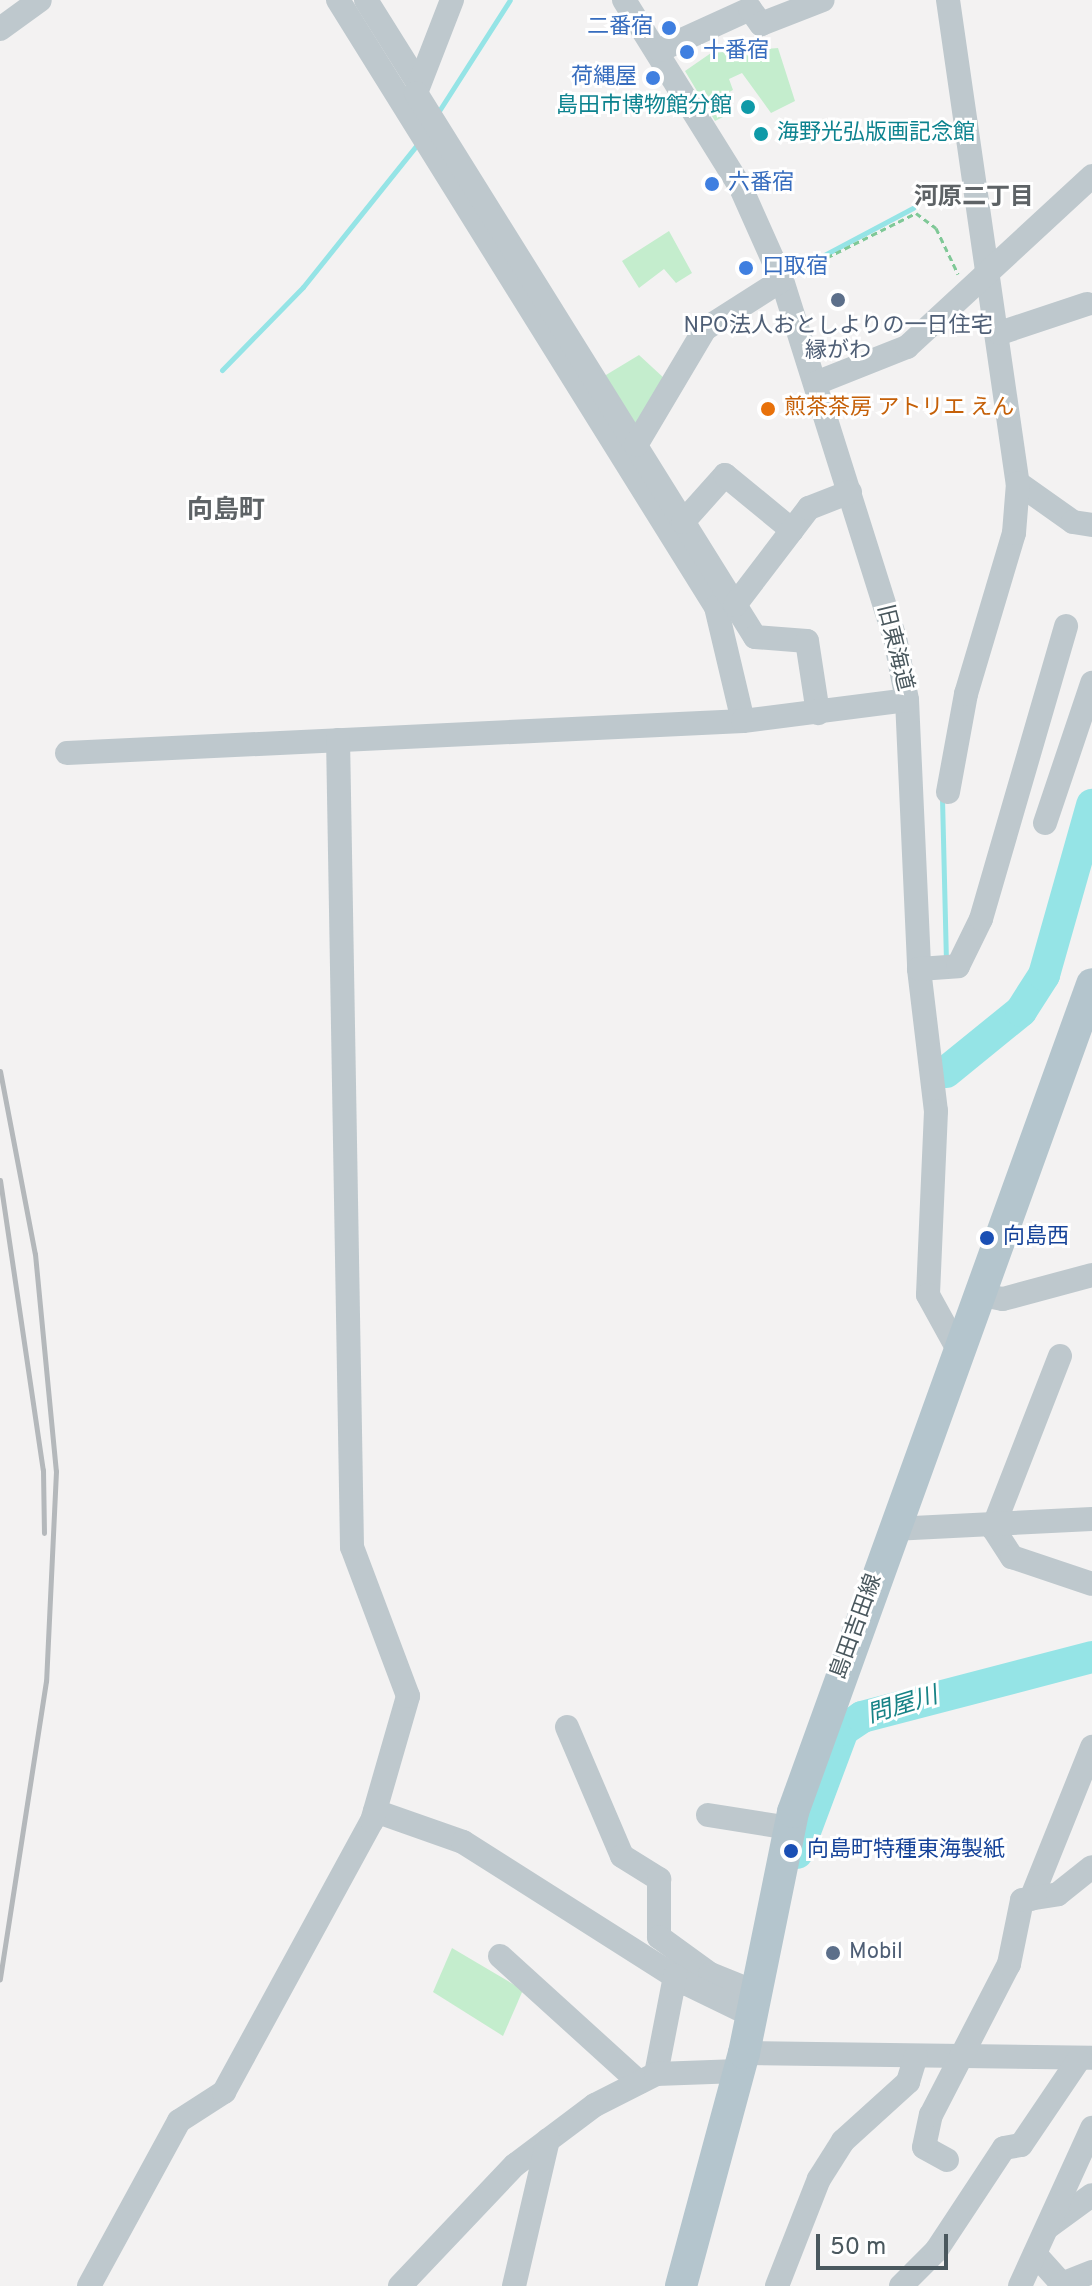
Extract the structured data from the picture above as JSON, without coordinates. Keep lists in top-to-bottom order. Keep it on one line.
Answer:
{"streets":{"main road":["島田吉田線"],"street":["旧東海道"]},"crossings":[["旧東海道","島田吉田線"]],"districts":["河原二丁目","向島町"],"water":["問屋川"],"places":["二番宿","十番宿","荷縄屋","島田市博物館分館","海野光弘版画記念館","六番宿","口取宿","NPO法人おとしよりの一日住宅 縁がわ","煎茶茶房 アトリエ えん","向島西","向島町特種東海製紙","Mobil"],"scale_bar":"50 m"}
